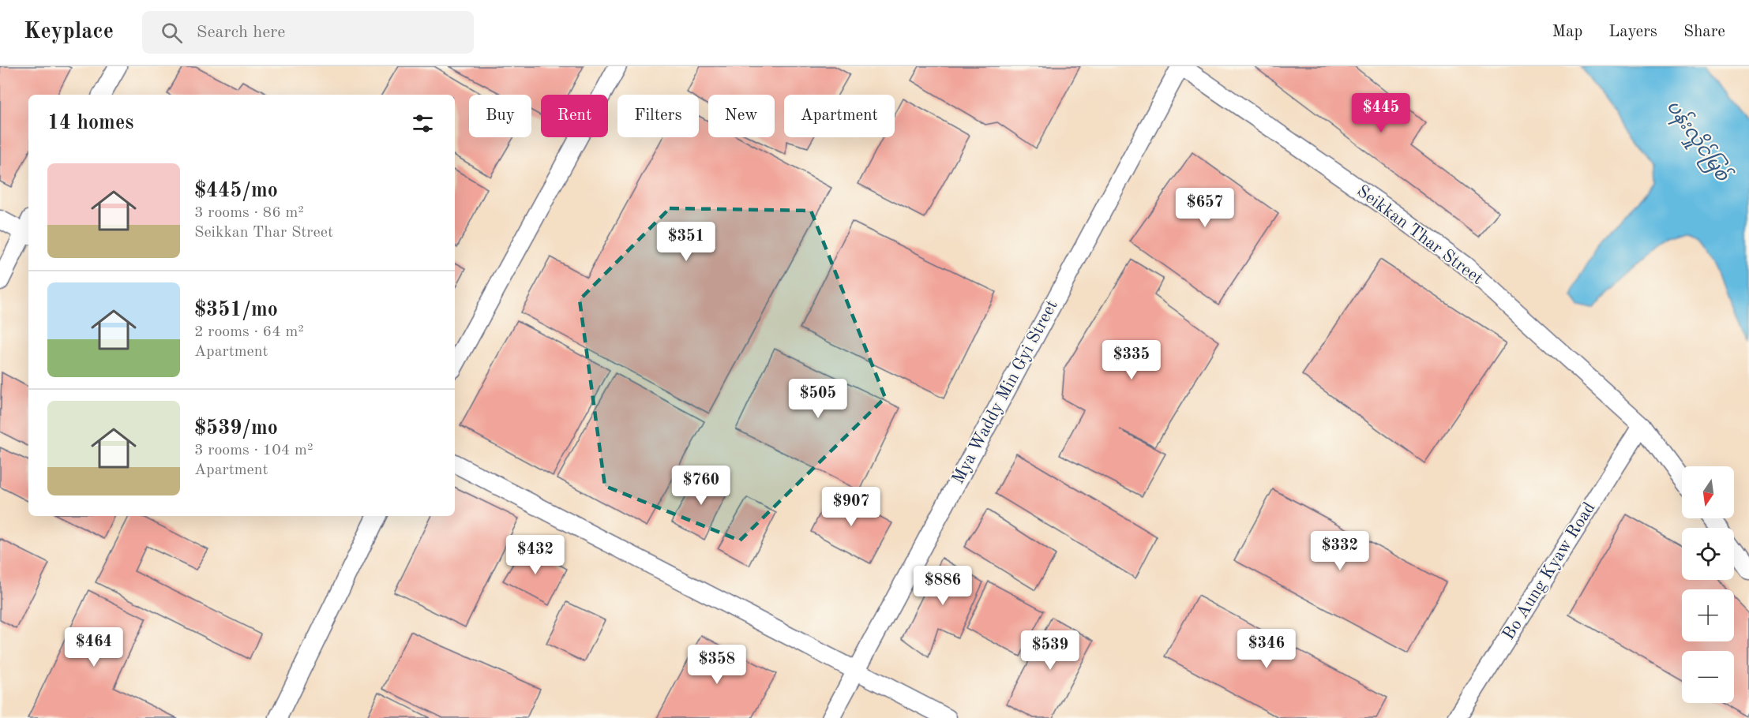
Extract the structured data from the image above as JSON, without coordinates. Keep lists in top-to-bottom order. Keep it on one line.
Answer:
{"streets":{"street":["Seikkan Thar Street","Mya Waddy Min Gyi Street","Bo Aung Kyaw Road"]},"crossings":[["Seikkan Thar Street","Mya Waddy Min Gyi Street"],["Seikkan Thar Street","Bo Aung Kyaw Road"]],"water":["ပန်းလှိုင်မြစ်"],"north":"bottom","page":{"header":"Keyplace","search":"Search here","nav":["Map","Layers","Share"],"price":["$445","$657","$351","$335","$505","$760","$907","$332","$432","$886","$464","$346","$539","$358"],"chip":["Buy","Rent","Filters","New","Apartment"],"heading":"14 homes","list":[{"name":"$445/mo","note":"3 rooms · 86 m² · Seikkan Thar Street"},{"name":"$351/mo","note":"2 rooms · 64 m² · Apartment"},{"name":"$539/mo","note":"3 rooms · 104 m² · Apartment"}],"map_buttons":["+","−"]}}
